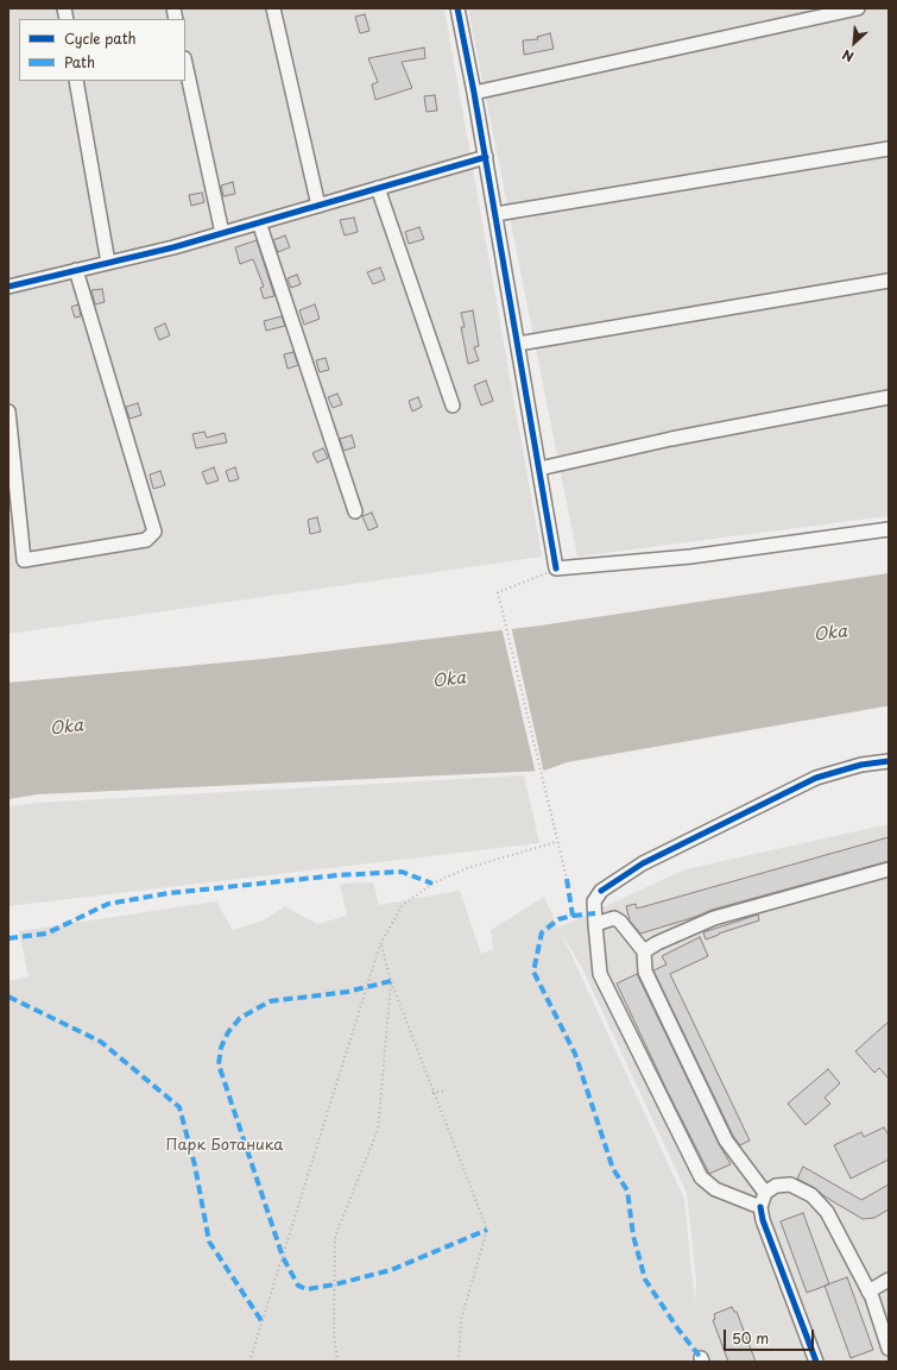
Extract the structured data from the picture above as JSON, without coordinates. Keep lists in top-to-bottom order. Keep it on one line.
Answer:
{"water":["Oka"],"parks":["Парк Ботаника"],"legend":["Cycle path","Path"],"scale_bar":"50 m","north":"bottom left"}
